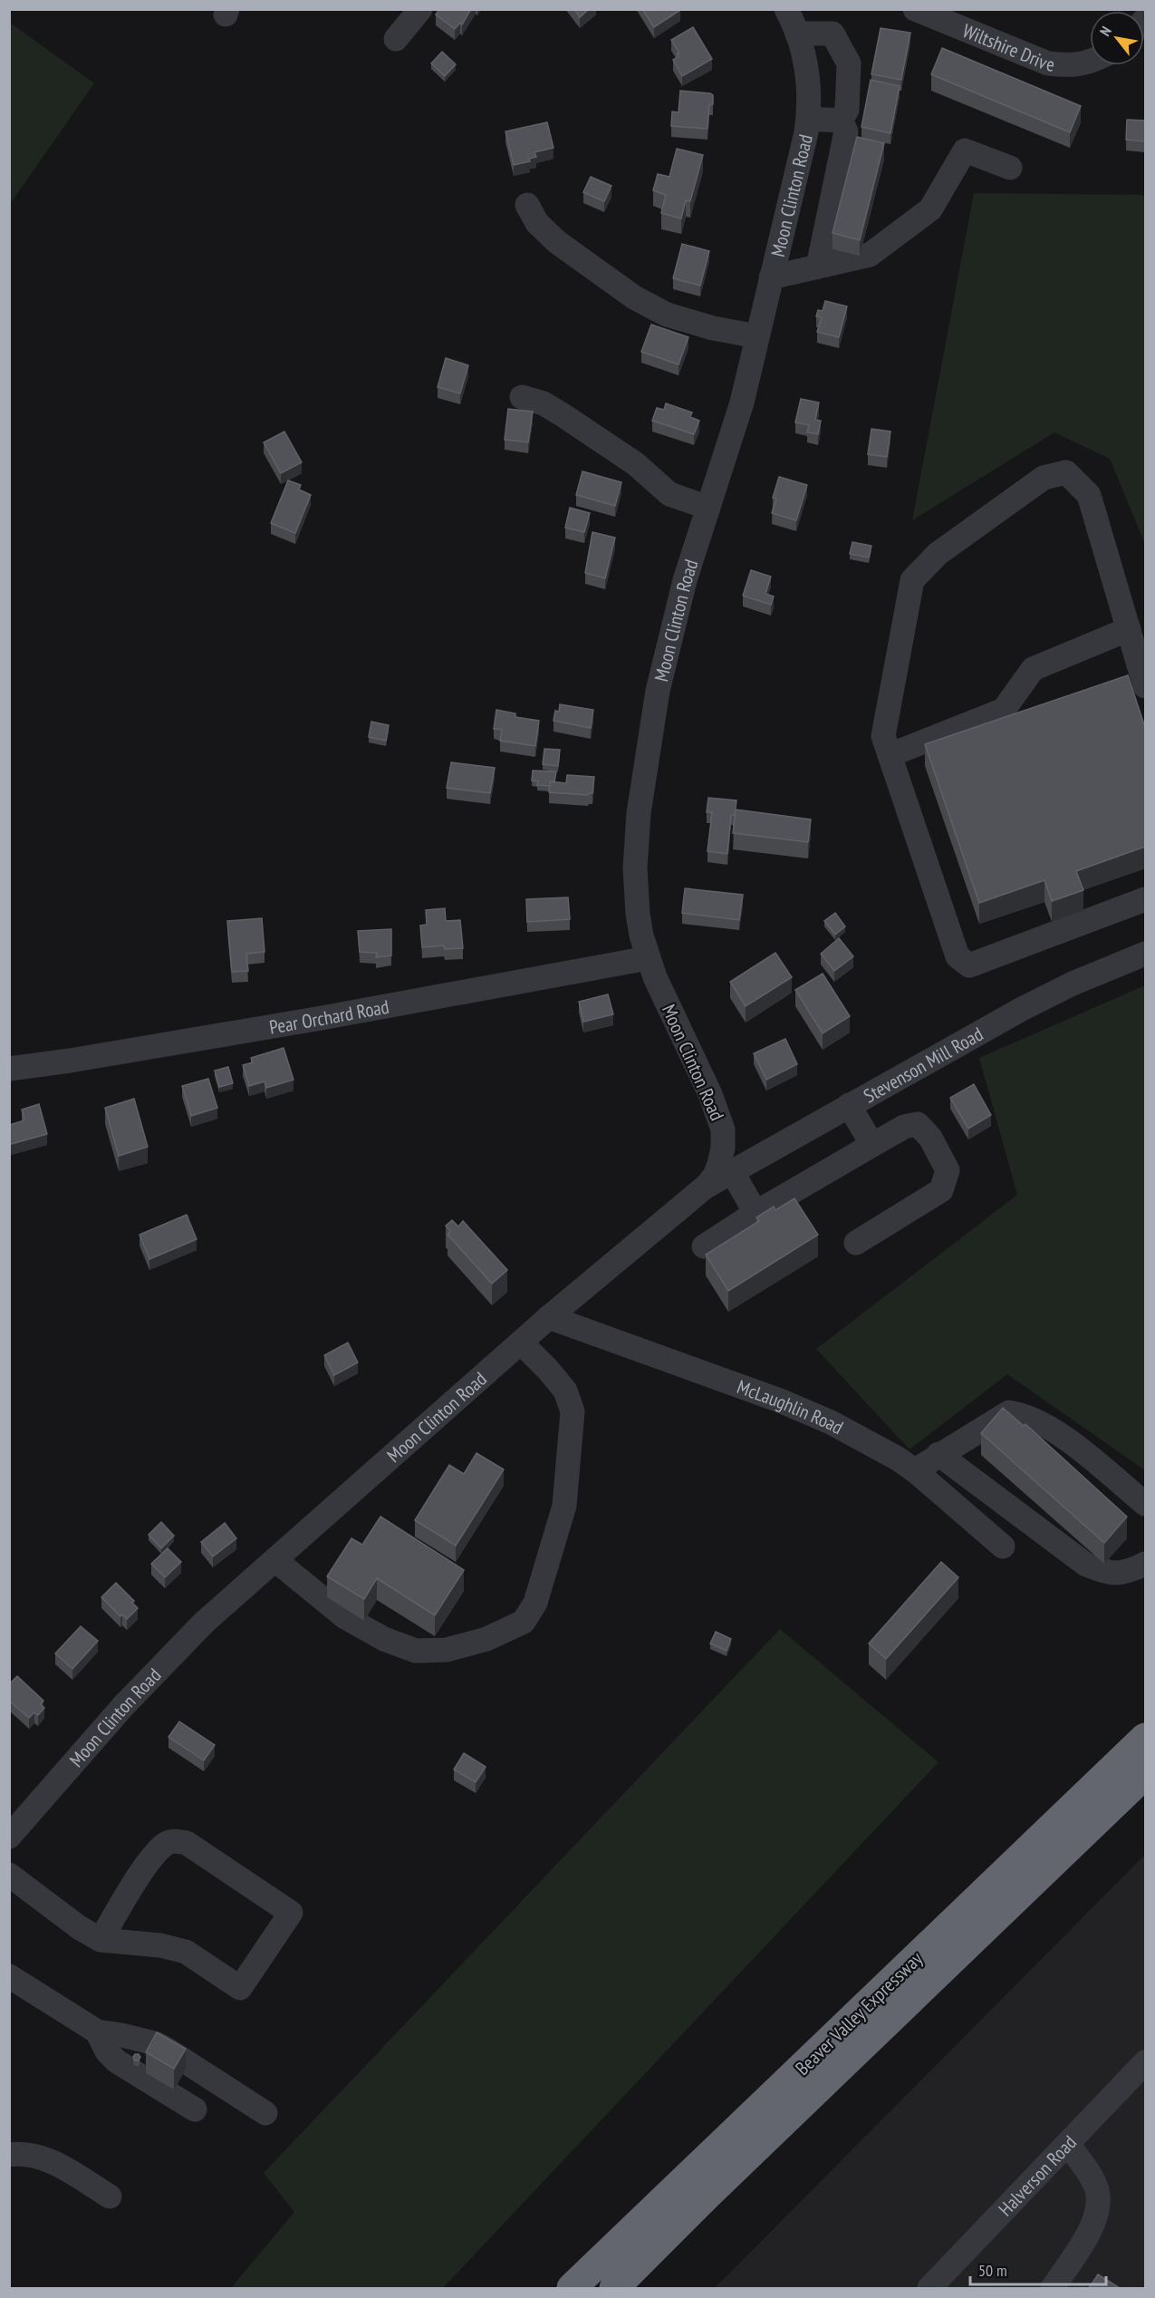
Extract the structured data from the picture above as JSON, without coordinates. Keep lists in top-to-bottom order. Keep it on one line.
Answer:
{"streets":{"highway":["Beaver Valley Expressway"],"street":["Wiltshire Drive","Moon Clinton Road","Pear Orchard Road","Stevenson Mill Road","McLaughlin Road","Halverson Road"]},"crossings":[["Moon Clinton Road","Pear Orchard Road"],["Moon Clinton Road","Stevenson Mill Road"],["Moon Clinton Road","McLaughlin Road"]],"scale_bar":"50 m","north":"top left"}
